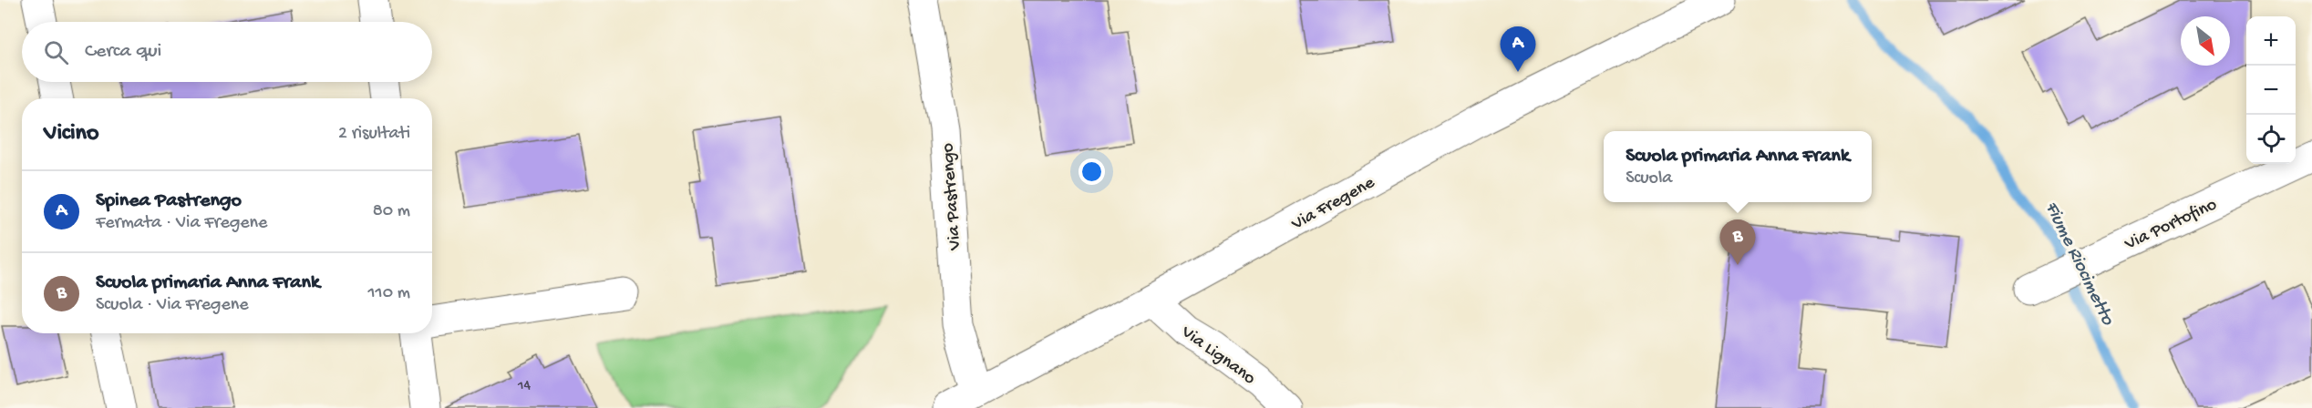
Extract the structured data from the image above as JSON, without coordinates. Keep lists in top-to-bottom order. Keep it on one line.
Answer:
{"streets":{"street":["Via Pastrengo","Via Fregene","Via Portofino","Via Lignano"]},"crossings":[["Via Pastrengo","Via Fregene"],["Via Fregene","Via Lignano"]],"water":["Fiume Riocimetto"],"house_numbers":["14"],"north":"bottom right","page":{"map_buttons":["+","−"],"search":"Cerca qui","pins":["A","B"],"heading":["Vicino","2 risultati"],"popup":["Scuola primaria Anna Frank","Scuola"],"list":[{"mark":"A","name":"Spinea Pastrengo","note":"Fermata · Via Fregene","value":"80 m"},{"mark":"B","name":"Scuola primaria Anna Frank","note":"Scuola · Via Fregene","value":"110 m"}]}}
